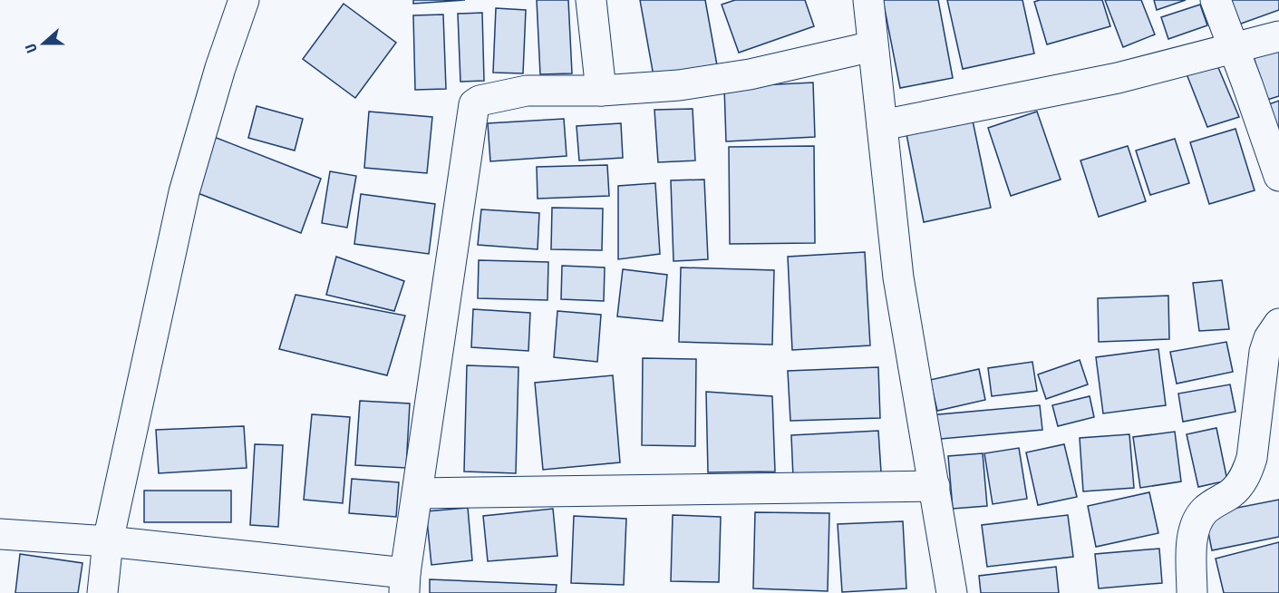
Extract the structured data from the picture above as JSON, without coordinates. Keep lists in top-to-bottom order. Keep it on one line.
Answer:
{"north":"left"}
